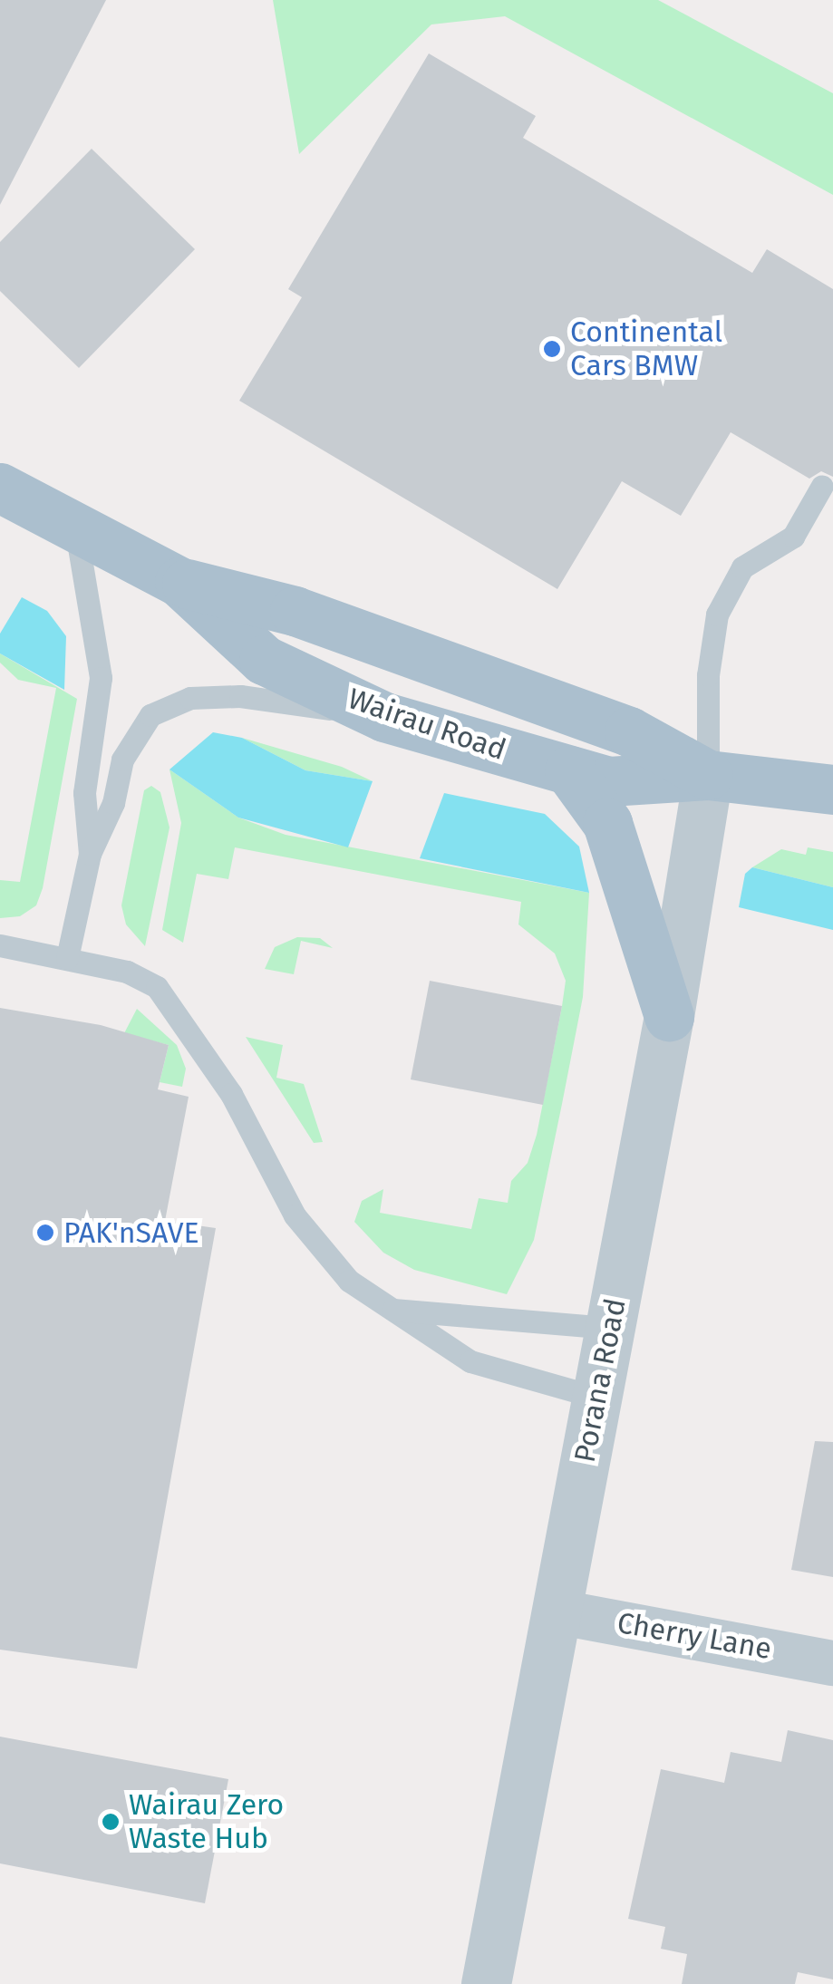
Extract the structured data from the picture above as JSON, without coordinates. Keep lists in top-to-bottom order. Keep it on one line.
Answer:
{"streets":{"main road":["Wairau Road"],"street":["Porana Road","Cherry Lane"]},"crossings":[["Wairau Road","Porana Road"],["Porana Road","Cherry Lane"]],"places":["Continental Cars BMW","PAK'nSAVE","Wairau Zero Waste Hub"]}
